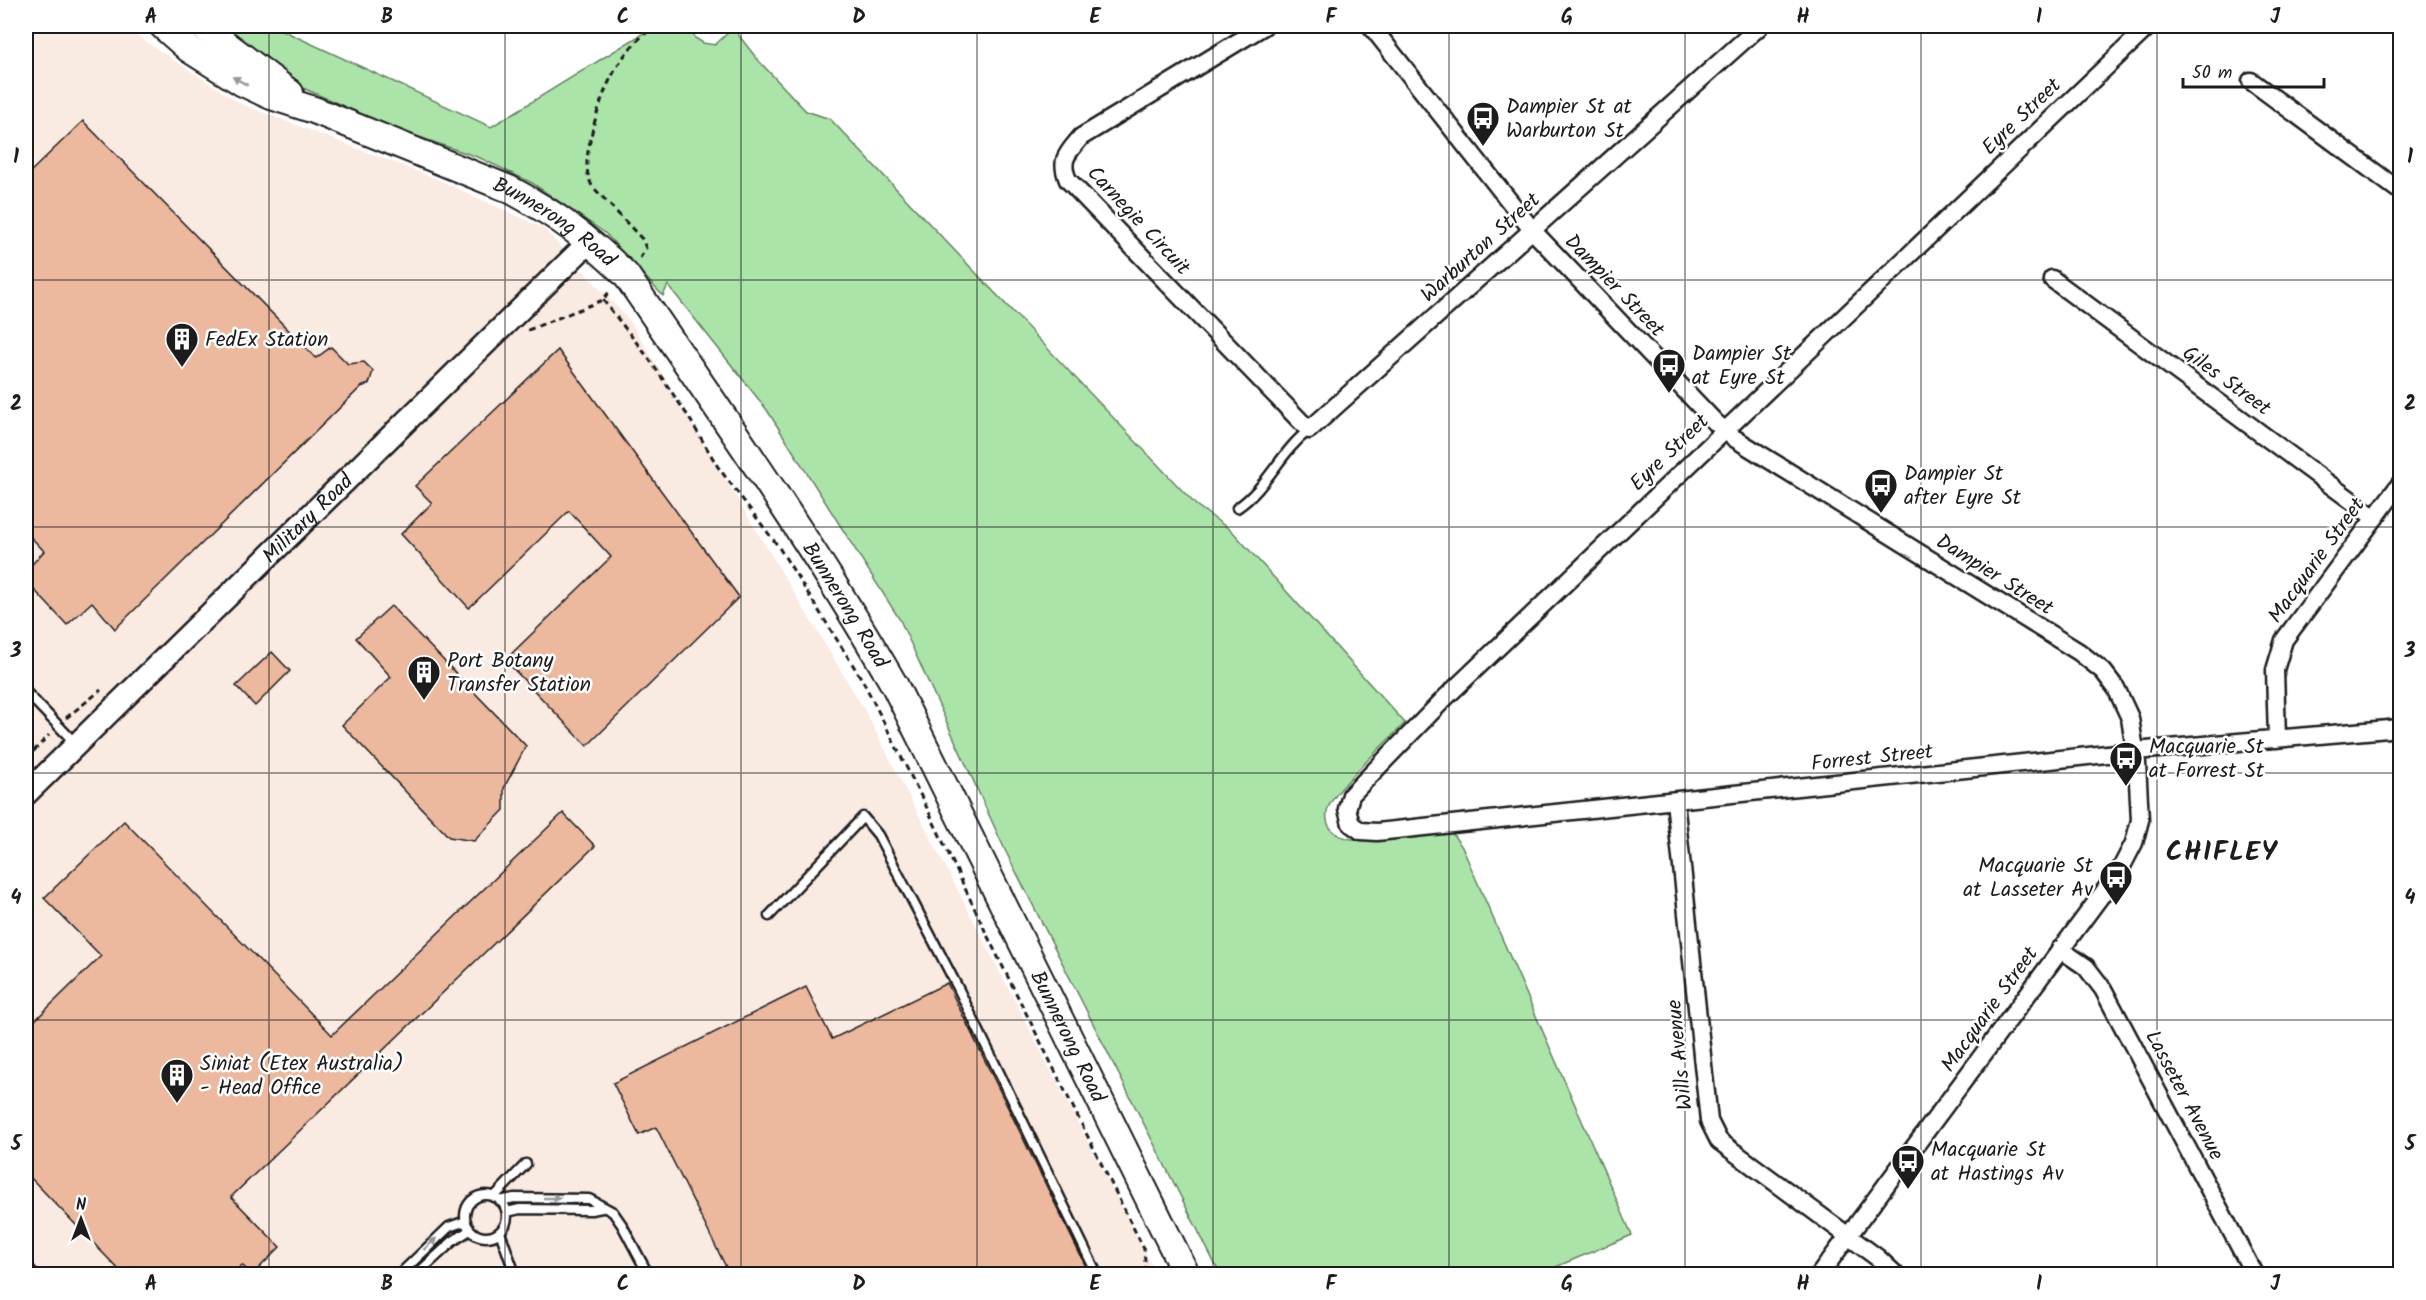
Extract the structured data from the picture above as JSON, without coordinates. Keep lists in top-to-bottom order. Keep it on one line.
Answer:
{"streets":{"main road":["Bunnerong Road"],"street":["Eyre Street","Carnegie Circuit","Warburton Street","Dampier Street","Giles Street","Military Road","Macquarie Street","Forrest Street","Wills Avenue","Lasseter Avenue"]},"crossings":[["Eyre Street","Dampier Street"],["Eyre Street","Forrest Street"],["Carnegie Circuit","Warburton Street"],["Bunnerong Road","Military Road"],["Warburton Street","Dampier Street"],["Dampier Street","Macquarie Street"],["Dampier Street","Forrest Street"],["Giles Street","Macquarie Street"],["Macquarie Street","Forrest Street"],["Macquarie Street","Wills Avenue"],["Macquarie Street","Lasseter Avenue"],["Forrest Street","Wills Avenue"]],"districts":["CHIFLEY"],"places":{"bus stop":["Dampier St at Warburton St","Dampier St at Eyre St","Dampier St after Eyre St","Macquarie St at Forrest St","Macquarie St at Lasseter Av","Macquarie St at Hastings Av"],"building":["FedEx Station","Port Botany Transfer Station","Siniat (Etex Australia) - Head Office"]},"scale_bar":"50 m","north":"top","grid":{"columns":["A","B","C","D","E","F","G","H","I","J"],"rows":["1","2","3","4","5"]}}
